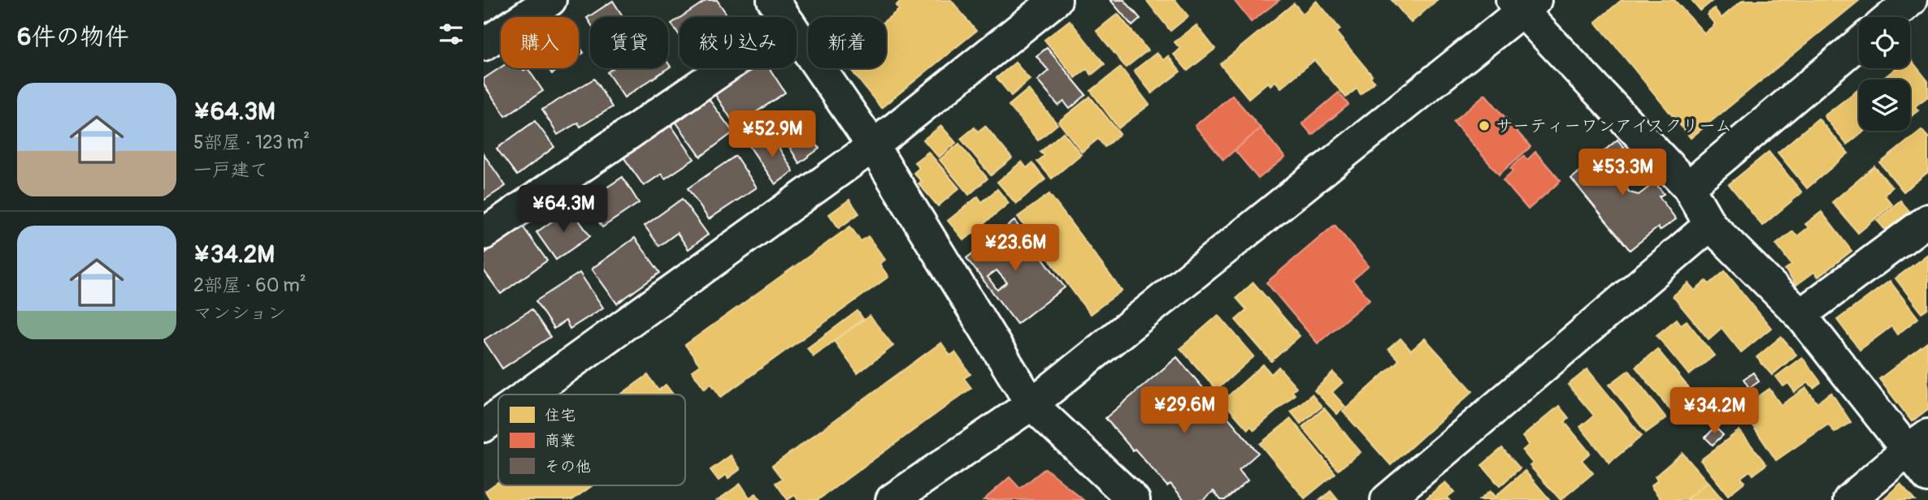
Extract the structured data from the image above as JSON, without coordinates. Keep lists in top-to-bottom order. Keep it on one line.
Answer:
{"places":["サーティーワンアイスクリーム"],"legend":["住宅","商業","その他"],"page":{"heading":"6件の物件","chip":["購入","賃貸","絞り込み","新着"],"list":[{"name":"¥64.3M","note":"5部屋 · 123 m² · 一戸建て"},{"name":"¥34.2M","note":"2部屋 · 60 m² · マンション"}],"price":["¥52.9M","¥53.3M","¥64.3M","¥23.6M","¥29.6M","¥34.2M"]}}
